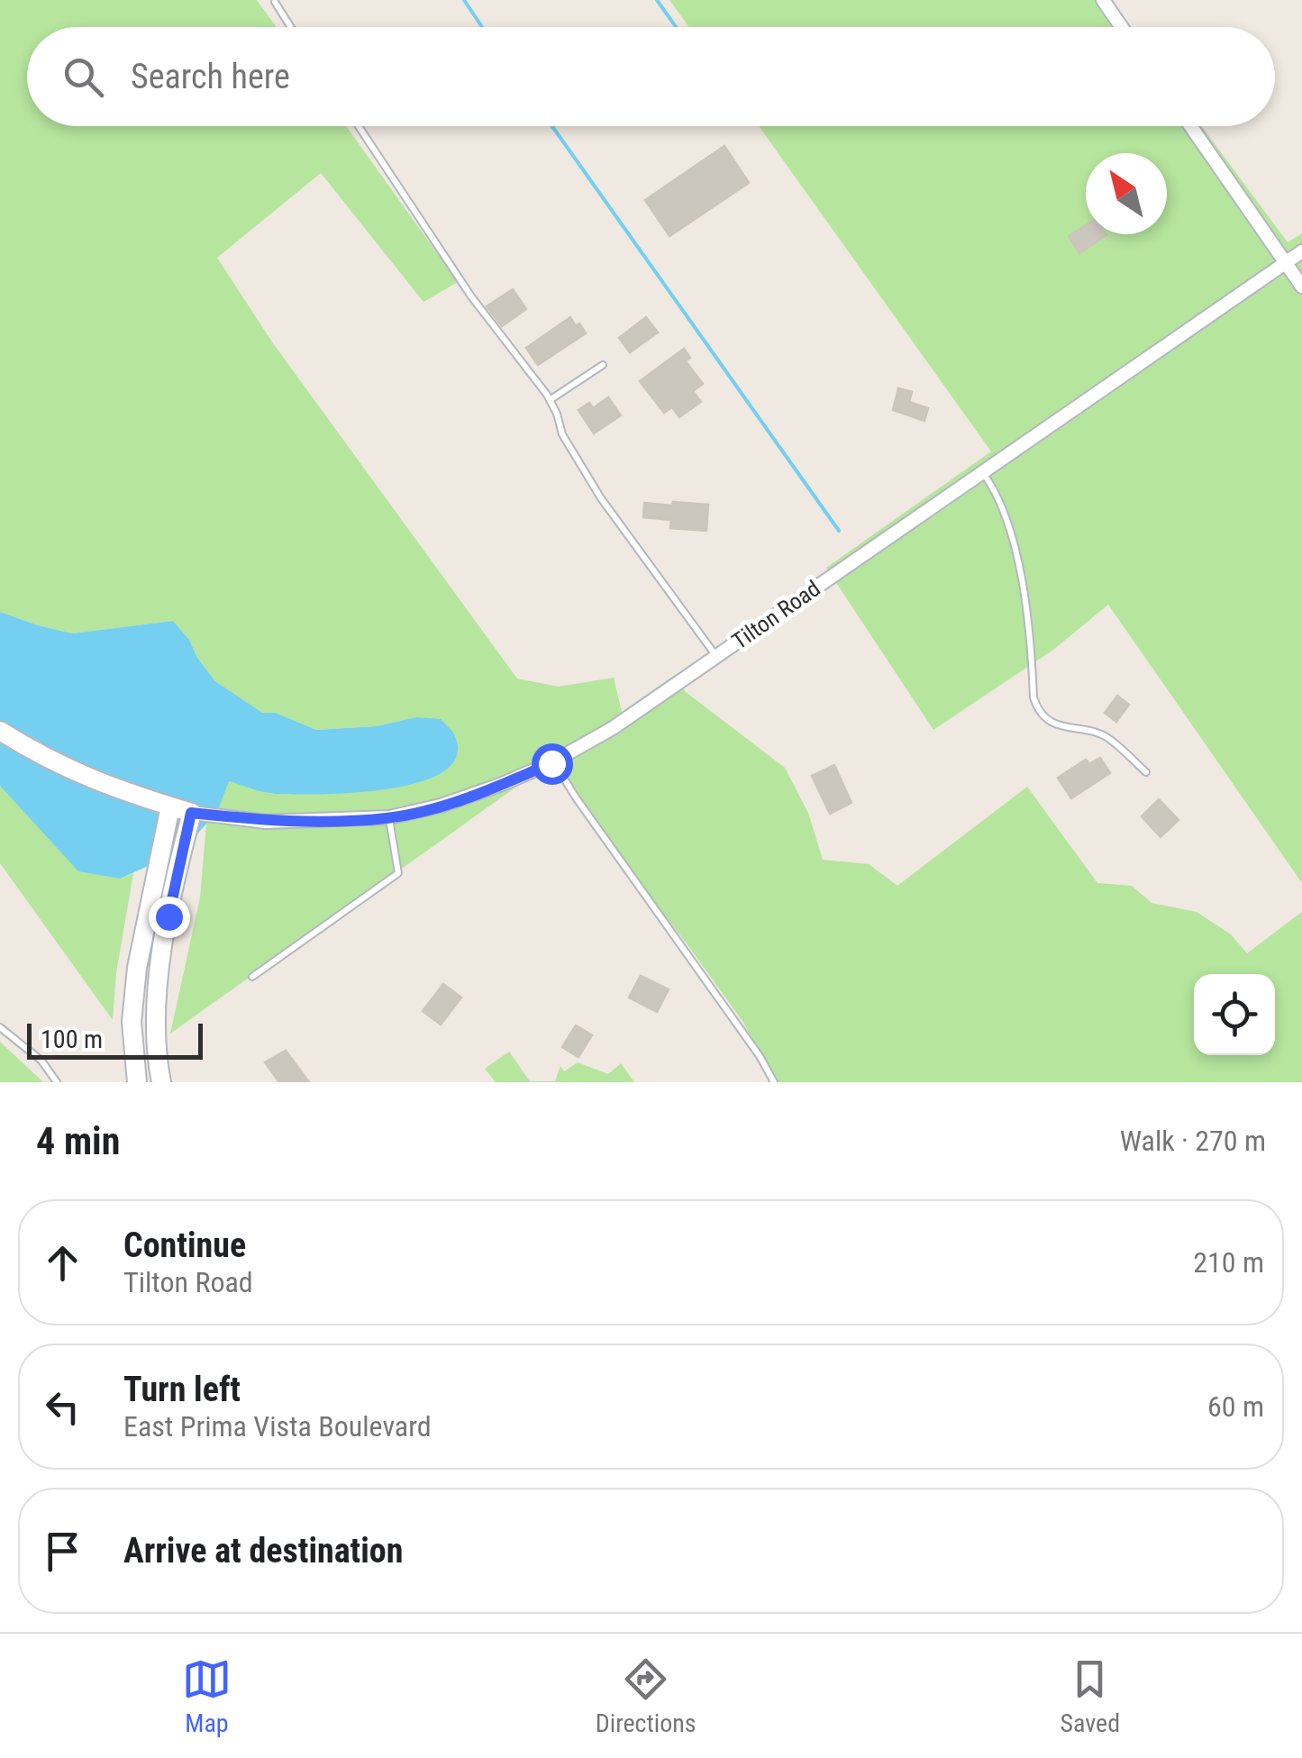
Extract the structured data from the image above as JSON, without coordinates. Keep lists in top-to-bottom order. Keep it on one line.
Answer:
{"streets":{"street":["Tilton Road"]},"scale_bar":"100 m","north":"top left","page":{"search":"Search here","scale":"100 m","heading":["4 min","Walk · 270 m"],"list":[["Continue","Tilton Road","210 m"],["Turn left","East Prima Vista Boulevard","60 m"],"Arrive at destination"],"nav":["Map","Directions","Saved"]}}
